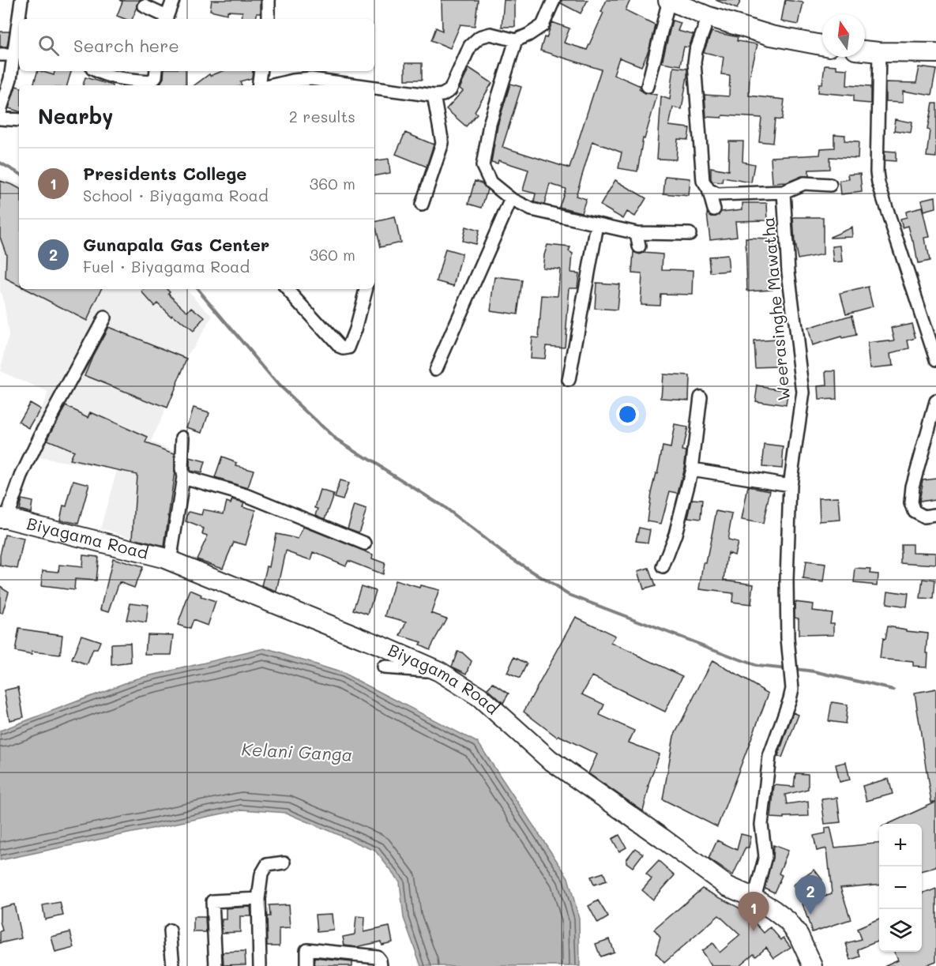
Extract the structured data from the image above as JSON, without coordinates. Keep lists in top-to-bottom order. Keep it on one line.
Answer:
{"streets":{"main road":["Biyagama Road"],"street":["Weerasinghe Mawatha"]},"crossings":[["Weerasinghe Mawatha","Biyagama Road"]],"water":["Kelani Ganga"],"north":"top","page":{"search":"Search here","heading":["Nearby","2 results"],"list":[{"mark":"1","name":"Presidents College","note":"School · Biyagama Road","value":"360 m"},{"mark":"2","name":"Gunapala Gas Center","note":"Fuel · Biyagama Road","value":"360 m"}],"map_buttons":["+","−"],"pins":["2","1"]}}
